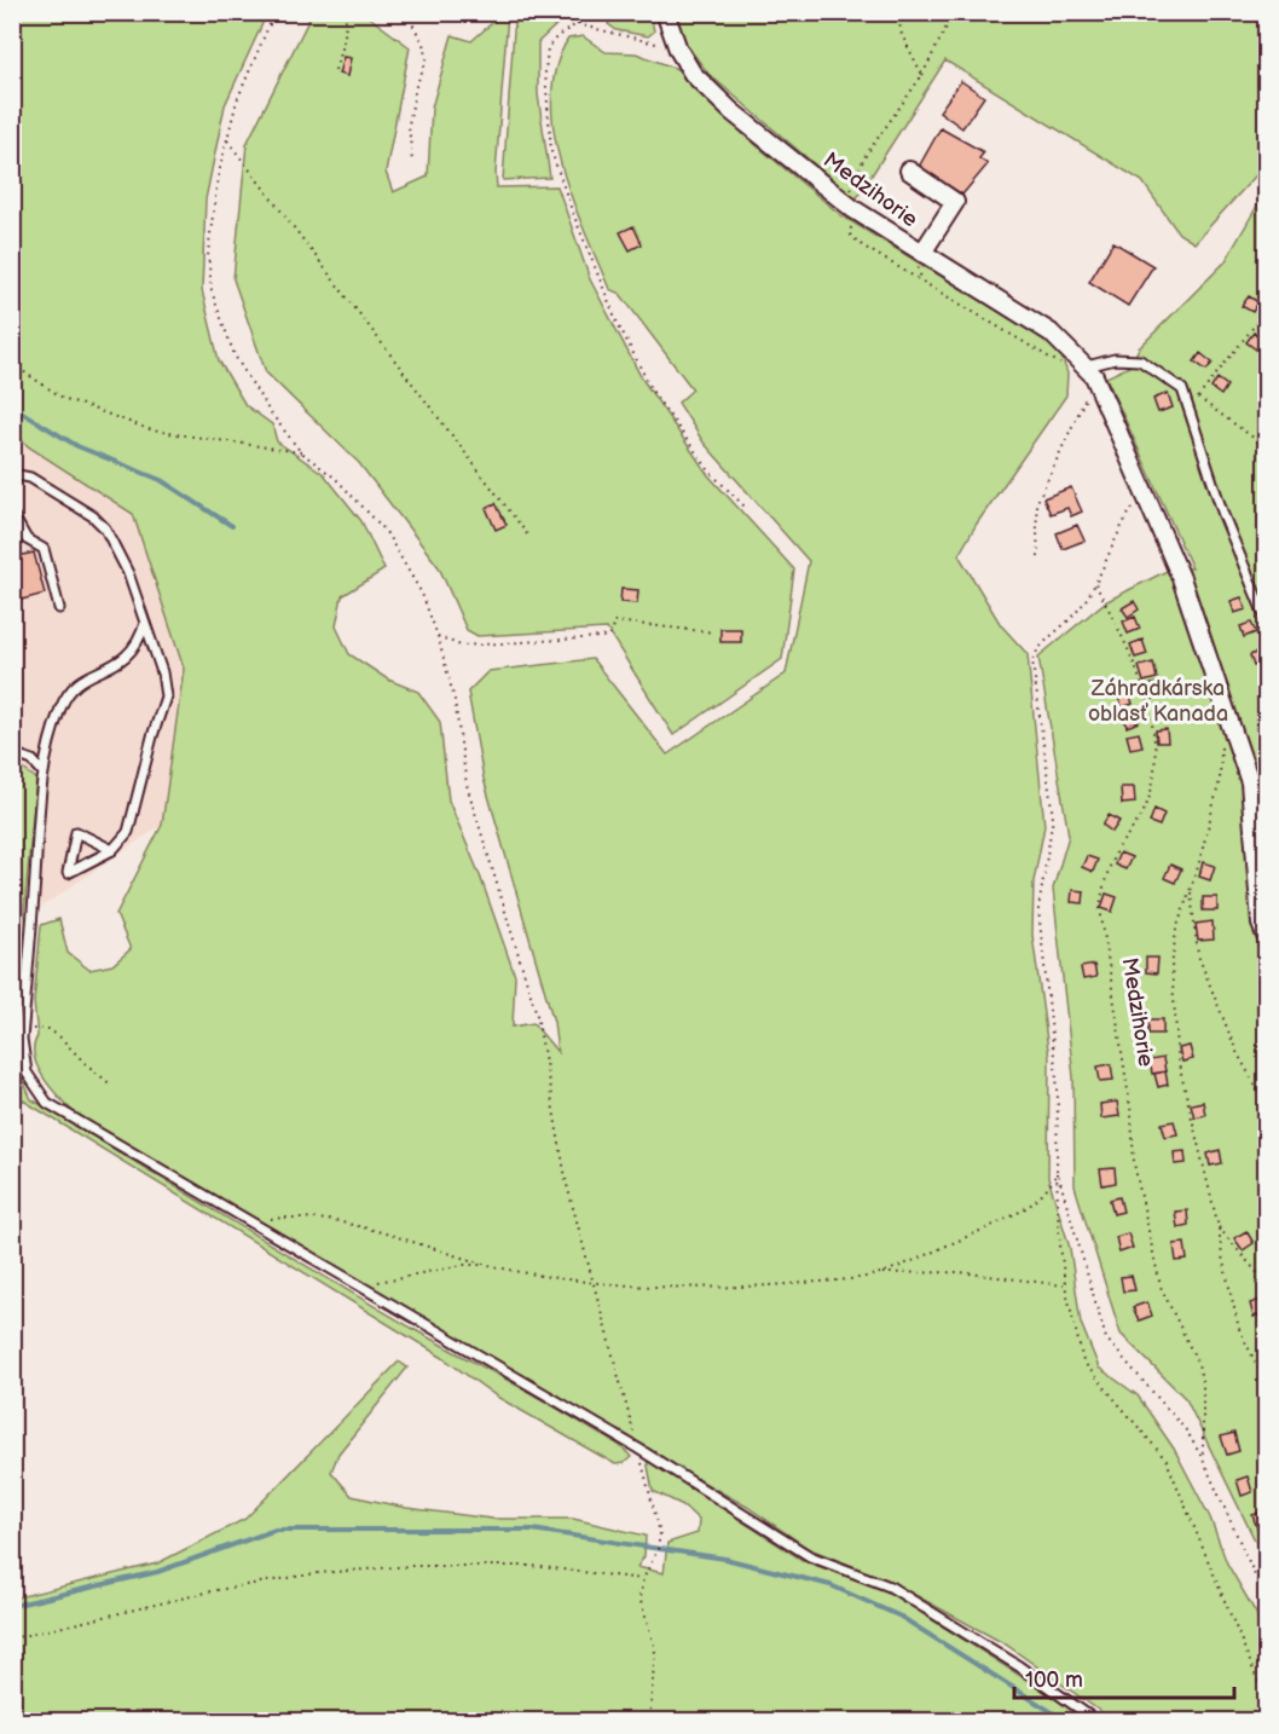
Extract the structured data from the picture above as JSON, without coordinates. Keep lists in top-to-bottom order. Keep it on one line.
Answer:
{"streets":{"street":["Medzihorie"]},"parks":["Záhradkárska oblasť Kanada"],"scale_bar":"100 m"}
